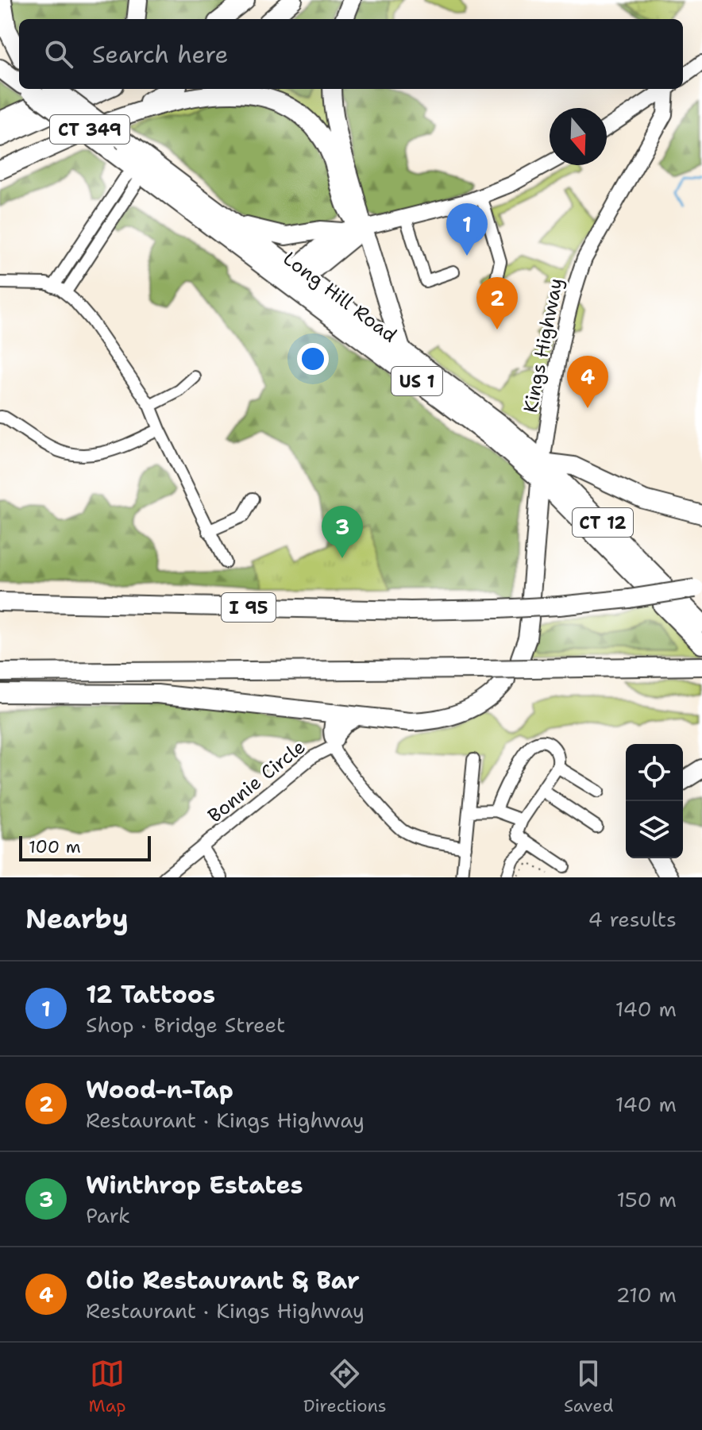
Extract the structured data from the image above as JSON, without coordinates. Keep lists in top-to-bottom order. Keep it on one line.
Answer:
{"streets":{"highway":["CT 349","Long Hill Road","US 1","CT 12","I 95"],"main road":["Kings Highway"],"street":["Bonnie Circle"]},"crossings":[["Long Hill Road","Kings Highway"]],"scale_bar":"100 m","north":"bottom","page":{"search":"Search here","pins":["1","2","4","3"],"scale":"100 m","heading":["Nearby","4 results"],"list":[{"mark":"1","name":"12 Tattoos","note":"Shop · Bridge Street","value":"140 m"},{"mark":"2","name":"Wood-n-Tap","note":"Restaurant · Kings Highway","value":"140 m"},{"mark":"3","name":"Winthrop Estates","note":"Park","value":"150 m"},{"mark":"4","name":"Olio Restaurant & Bar","note":"Restaurant · Kings Highway","value":"210 m"}],"nav":["Map","Directions","Saved"]}}
